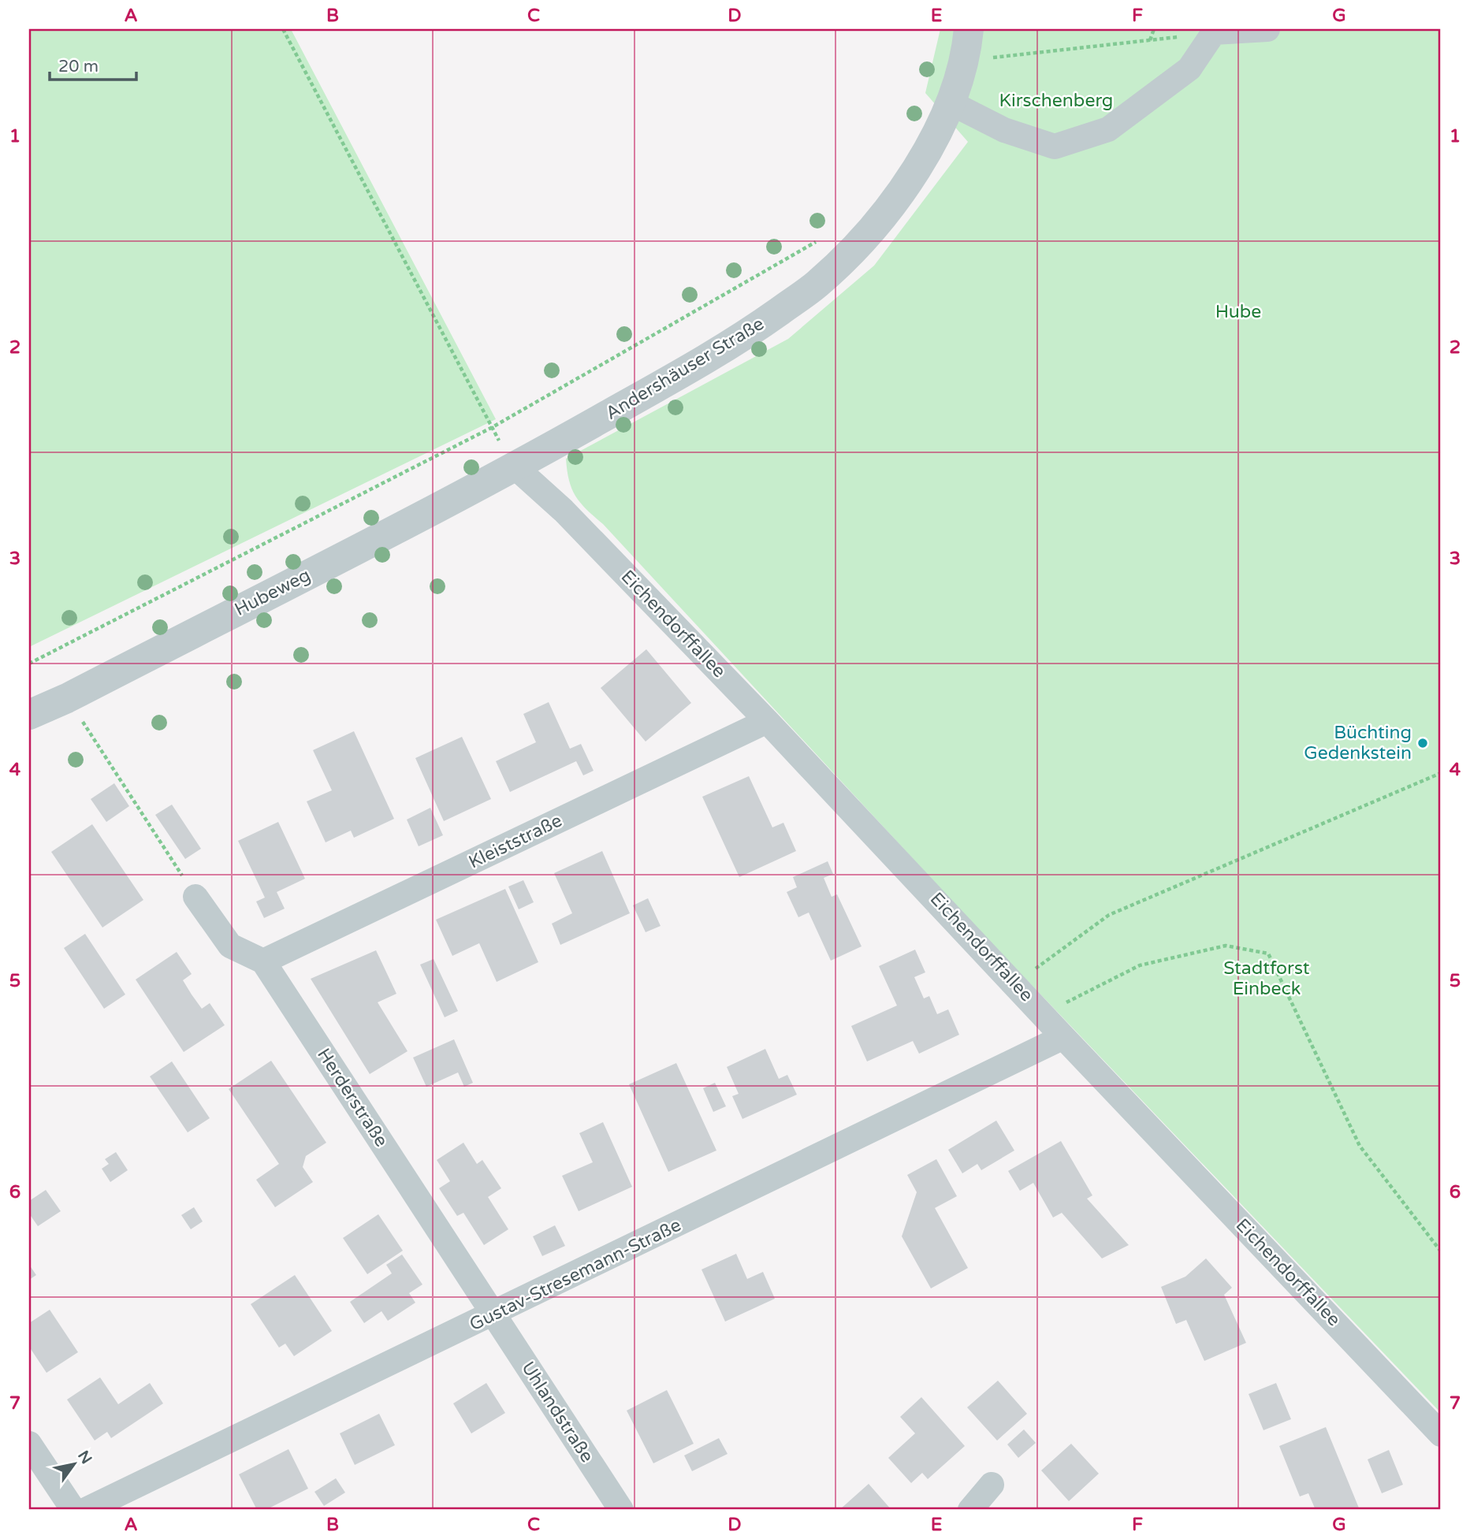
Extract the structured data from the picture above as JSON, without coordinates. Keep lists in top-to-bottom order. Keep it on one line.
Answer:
{"streets":{"street":["Andershäuser Straße","Hubeweg","Eichendorffallee","Kleiststraße","Herderstraße","Gustav-Stresemann-Straße","Uhlandstraße"]},"crossings":[["Andershäuser Straße","Hubeweg"],["Andershäuser Straße","Eichendorffallee"],["Hubeweg","Eichendorffallee"],["Eichendorffallee","Kleiststraße"],["Eichendorffallee","Gustav-Stresemann-Straße"],["Kleiststraße","Herderstraße"],["Herderstraße","Gustav-Stresemann-Straße"],["Herderstraße","Uhlandstraße"],["Gustav-Stresemann-Straße","Uhlandstraße"]],"parks":["Kirschenberg","Hube","Stadtforst Einbeck"],"places":["Büchting Gedenkstein"],"scale_bar":"20 m","north":"top right","grid":{"columns":["A","B","C","D","E","F","G"],"rows":["1","2","3","4","5","6","7"]}}
